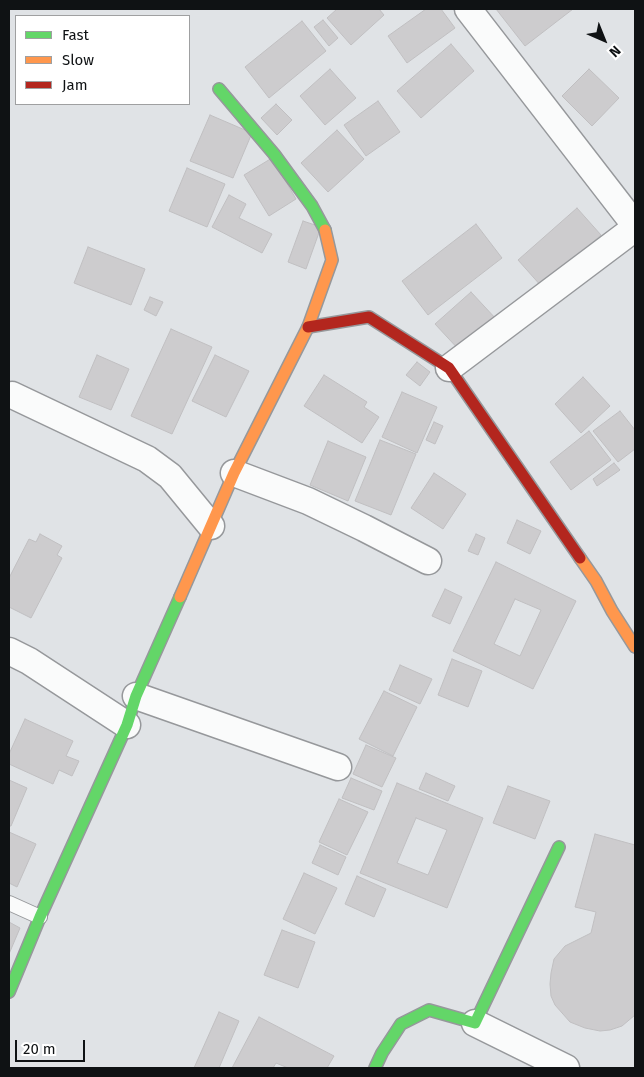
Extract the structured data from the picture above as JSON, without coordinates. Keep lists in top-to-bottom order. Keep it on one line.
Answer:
{"legend":["Fast","Slow","Jam"],"scale_bar":"20 m","north":"bottom right"}
